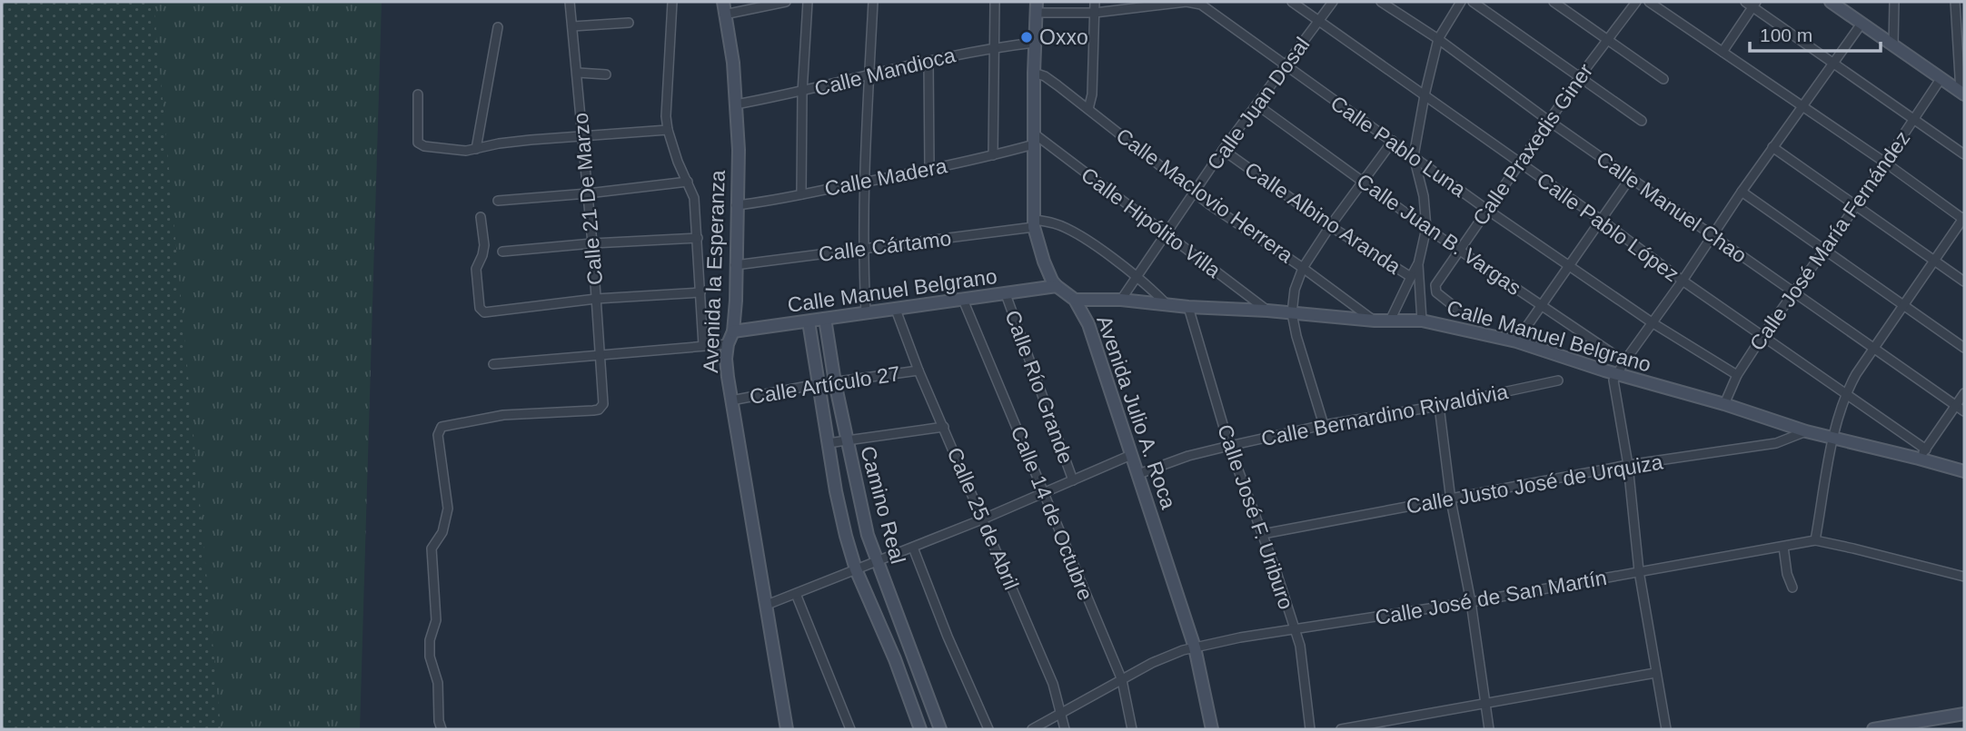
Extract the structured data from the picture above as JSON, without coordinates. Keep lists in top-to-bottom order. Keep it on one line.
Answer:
{"streets":{"street":["Calle Mandioca","Calle Juan Dosal","Calle Praxedis Giner","Calle Pablo Luna","Calle Madera","Calle Maclovio Herrera","Calle 21 De Marzo","Calle Manuel Chao","Calle Albino Aranda","Calle Hipólito Villa","Calle Pablo López","Calle Juan B. Vargas","Calle José María Fernández","Calle Cártamo","Avenida la Esperanza","Calle Manuel Belgrano","Calle Artículo 27","Calle Río Grande","Avenida Julio A. Roca","Calle Bernardino Rivaldivia","Calle Justo José de Urquiza","Camino Real","Calle 14 de Octubre","Calle José F. Uriburo","Calle 25 de Abril","Calle José de San Martín"]},"crossings":[["Calle Mandioca","Avenida la Esperanza"],["Calle Mandioca","Avenida Julio A. Roca"],["Calle Juan Dosal","Calle Pablo Luna"],["Calle Juan Dosal","Calle Maclovio Herrera"],["Calle Juan Dosal","Calle Albino Aranda"],["Calle Juan Dosal","Calle Hipólito Villa"],["Calle Juan Dosal","Calle Pablo López"],["Calle Juan Dosal","Calle Juan B. Vargas"],["Calle Juan Dosal","Calle Manuel Belgrano"],["Calle Praxedis Giner","Calle Pablo Luna"],["Calle Praxedis Giner","Calle Manuel Chao"],["Calle Praxedis Giner","Calle Pablo López"],["Calle Praxedis Giner","Calle Juan B. Vargas"],["Calle Pablo Luna","Calle José María Fernández"],["Calle Pablo Luna","Avenida Julio A. Roca"],["Calle Madera","Calle Hipólito Villa"],["Calle Madera","Avenida la Esperanza"],["Calle Madera","Avenida Julio A. Roca"],["Calle Maclovio Herrera","Calle Manuel Belgrano"],["Calle Maclovio Herrera","Avenida Julio A. Roca"],["Calle Manuel Chao","Calle José María Fernández"],["Calle Hipólito Villa","Calle Manuel Belgrano"],["Calle Hipólito Villa","Avenida Julio A. Roca"],["Calle Pablo López","Calle José María Fernández"],["Calle Pablo López","Calle Manuel Belgrano"],["Calle José María Fernández","Calle Manuel Belgrano"],["Calle Cártamo","Avenida la Esperanza"],["Calle Cártamo","Avenida Julio A. Roca"],["Avenida la Esperanza","Calle Manuel Belgrano"],["Avenida la Esperanza","Calle Artículo 27"],["Calle Manuel Belgrano","Calle Río Grande"],["Calle Manuel Belgrano","Avenida Julio A. Roca"],["Calle Manuel Belgrano","Calle Justo José de Urquiza"],["Calle Manuel Belgrano","Camino Real"],["Calle Manuel Belgrano","Calle 14 de Octubre"],["Calle Manuel Belgrano","Calle José F. Uriburo"],["Calle Manuel Belgrano","Calle 25 de Abril"],["Calle Artículo 27","Camino Real"],["Calle Artículo 27","Calle 25 de Abril"],["Avenida Julio A. Roca","Calle Bernardino Rivaldivia"],["Avenida Julio A. Roca","Calle José de San Martín"],["Calle Bernardino Rivaldivia","Calle José F. Uriburo"],["Calle Justo José de Urquiza","Calle José F. Uriburo"],["Calle 14 de Octubre","Calle José de San Martín"],["Calle José F. Uriburo","Calle José de San Martín"],["Calle 25 de Abril","Calle José de San Martín"]],"places":["Oxxo"],"scale_bar":"100 m"}
